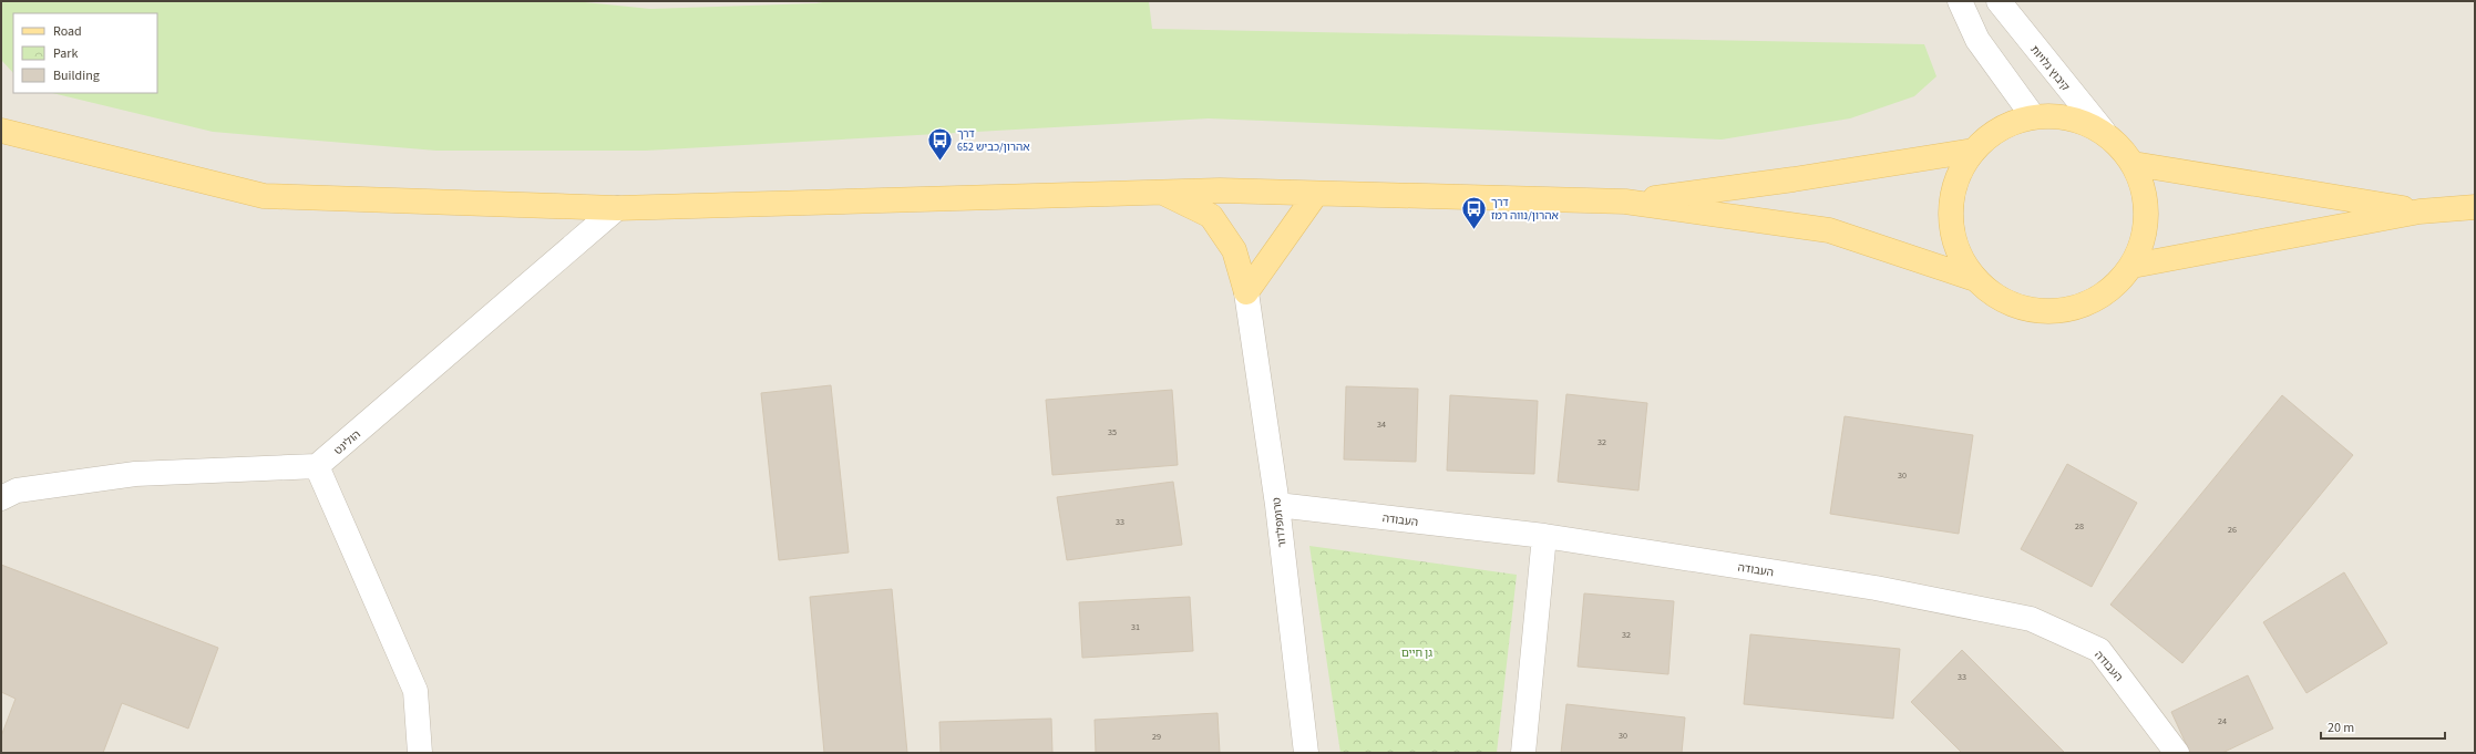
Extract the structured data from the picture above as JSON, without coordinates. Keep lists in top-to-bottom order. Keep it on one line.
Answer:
{"streets":{"street":["קיבוץ גלויות","הולינט","העבודה","טרומפלדור"]},"crossings":[["העבודה","טרומפלדור"]],"parks":["גן חיים"],"places":{"bus stop":["דרך אהרון/כביש 652","דרך אהרון/נווה רמז"]},"house_numbers":["34","35","32","30","33","28","26","31","32","33","24","30","29"],"legend":["Road","Park","Building"],"scale_bar":"20 m"}
